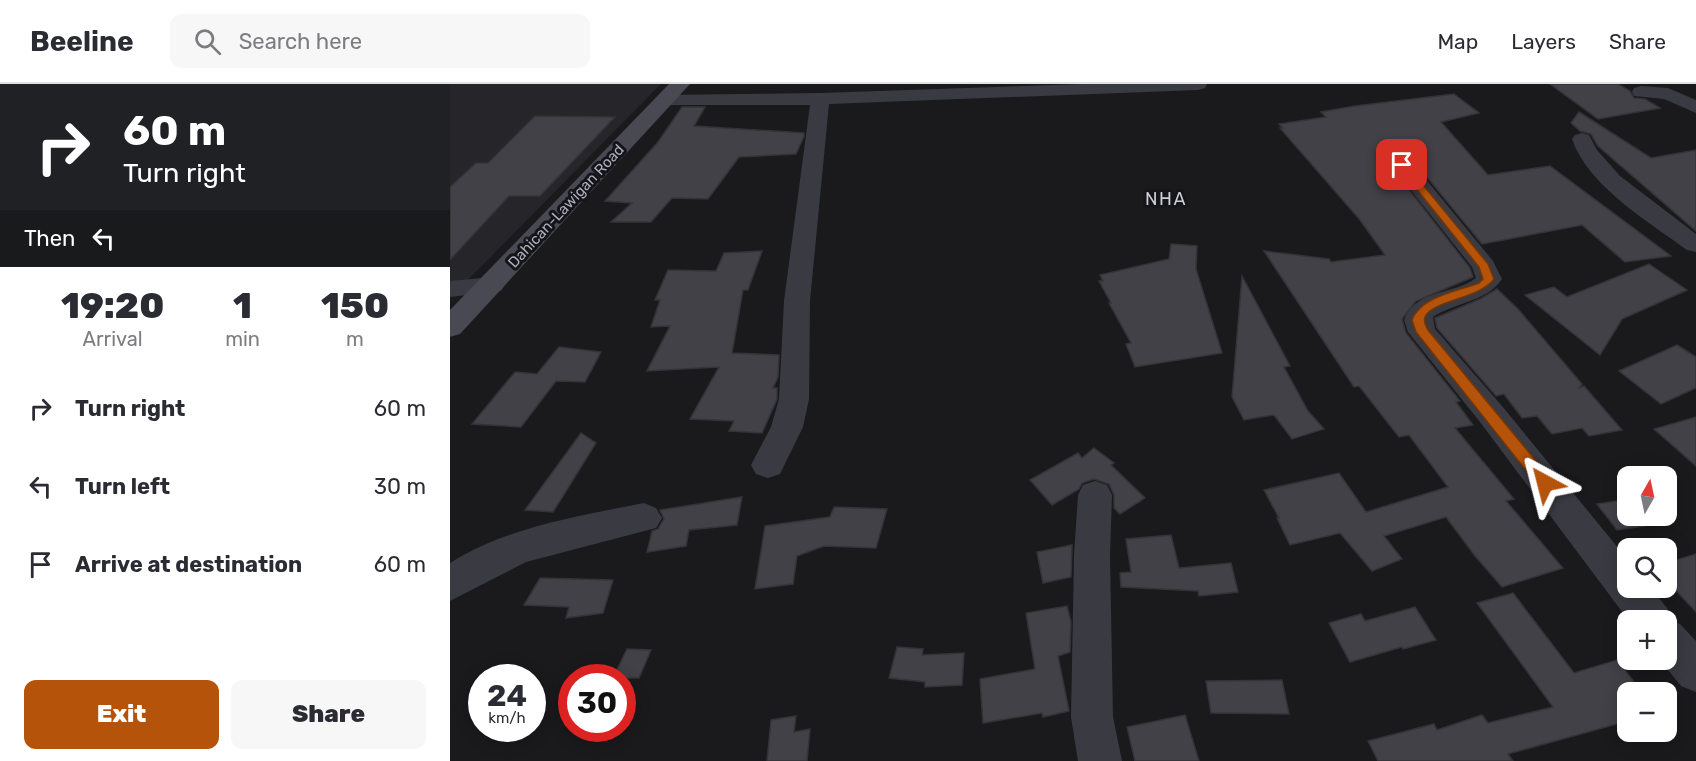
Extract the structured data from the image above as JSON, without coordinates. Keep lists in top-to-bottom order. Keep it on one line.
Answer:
{"streets":{"main road":["Dahican-Lawigan Road"]},"districts":["NHA"],"north":"top","page":{"header":"Beeline","search":"Search here","nav":["Map","Layers","Share"],"turn":["60 m","Turn right"],"then":"Then","eta":["19:20","Arrival","1","min","150","m"],"list":[{"name":"Turn right","value":"60 m"},{"name":"Turn left","value":"30 m"},{"name":"Arrive at destination","value":"60 m"}],"map_buttons":["+","−"],"speed":"24 km/h","limit":"30","buttons":["Exit","Share"]}}
